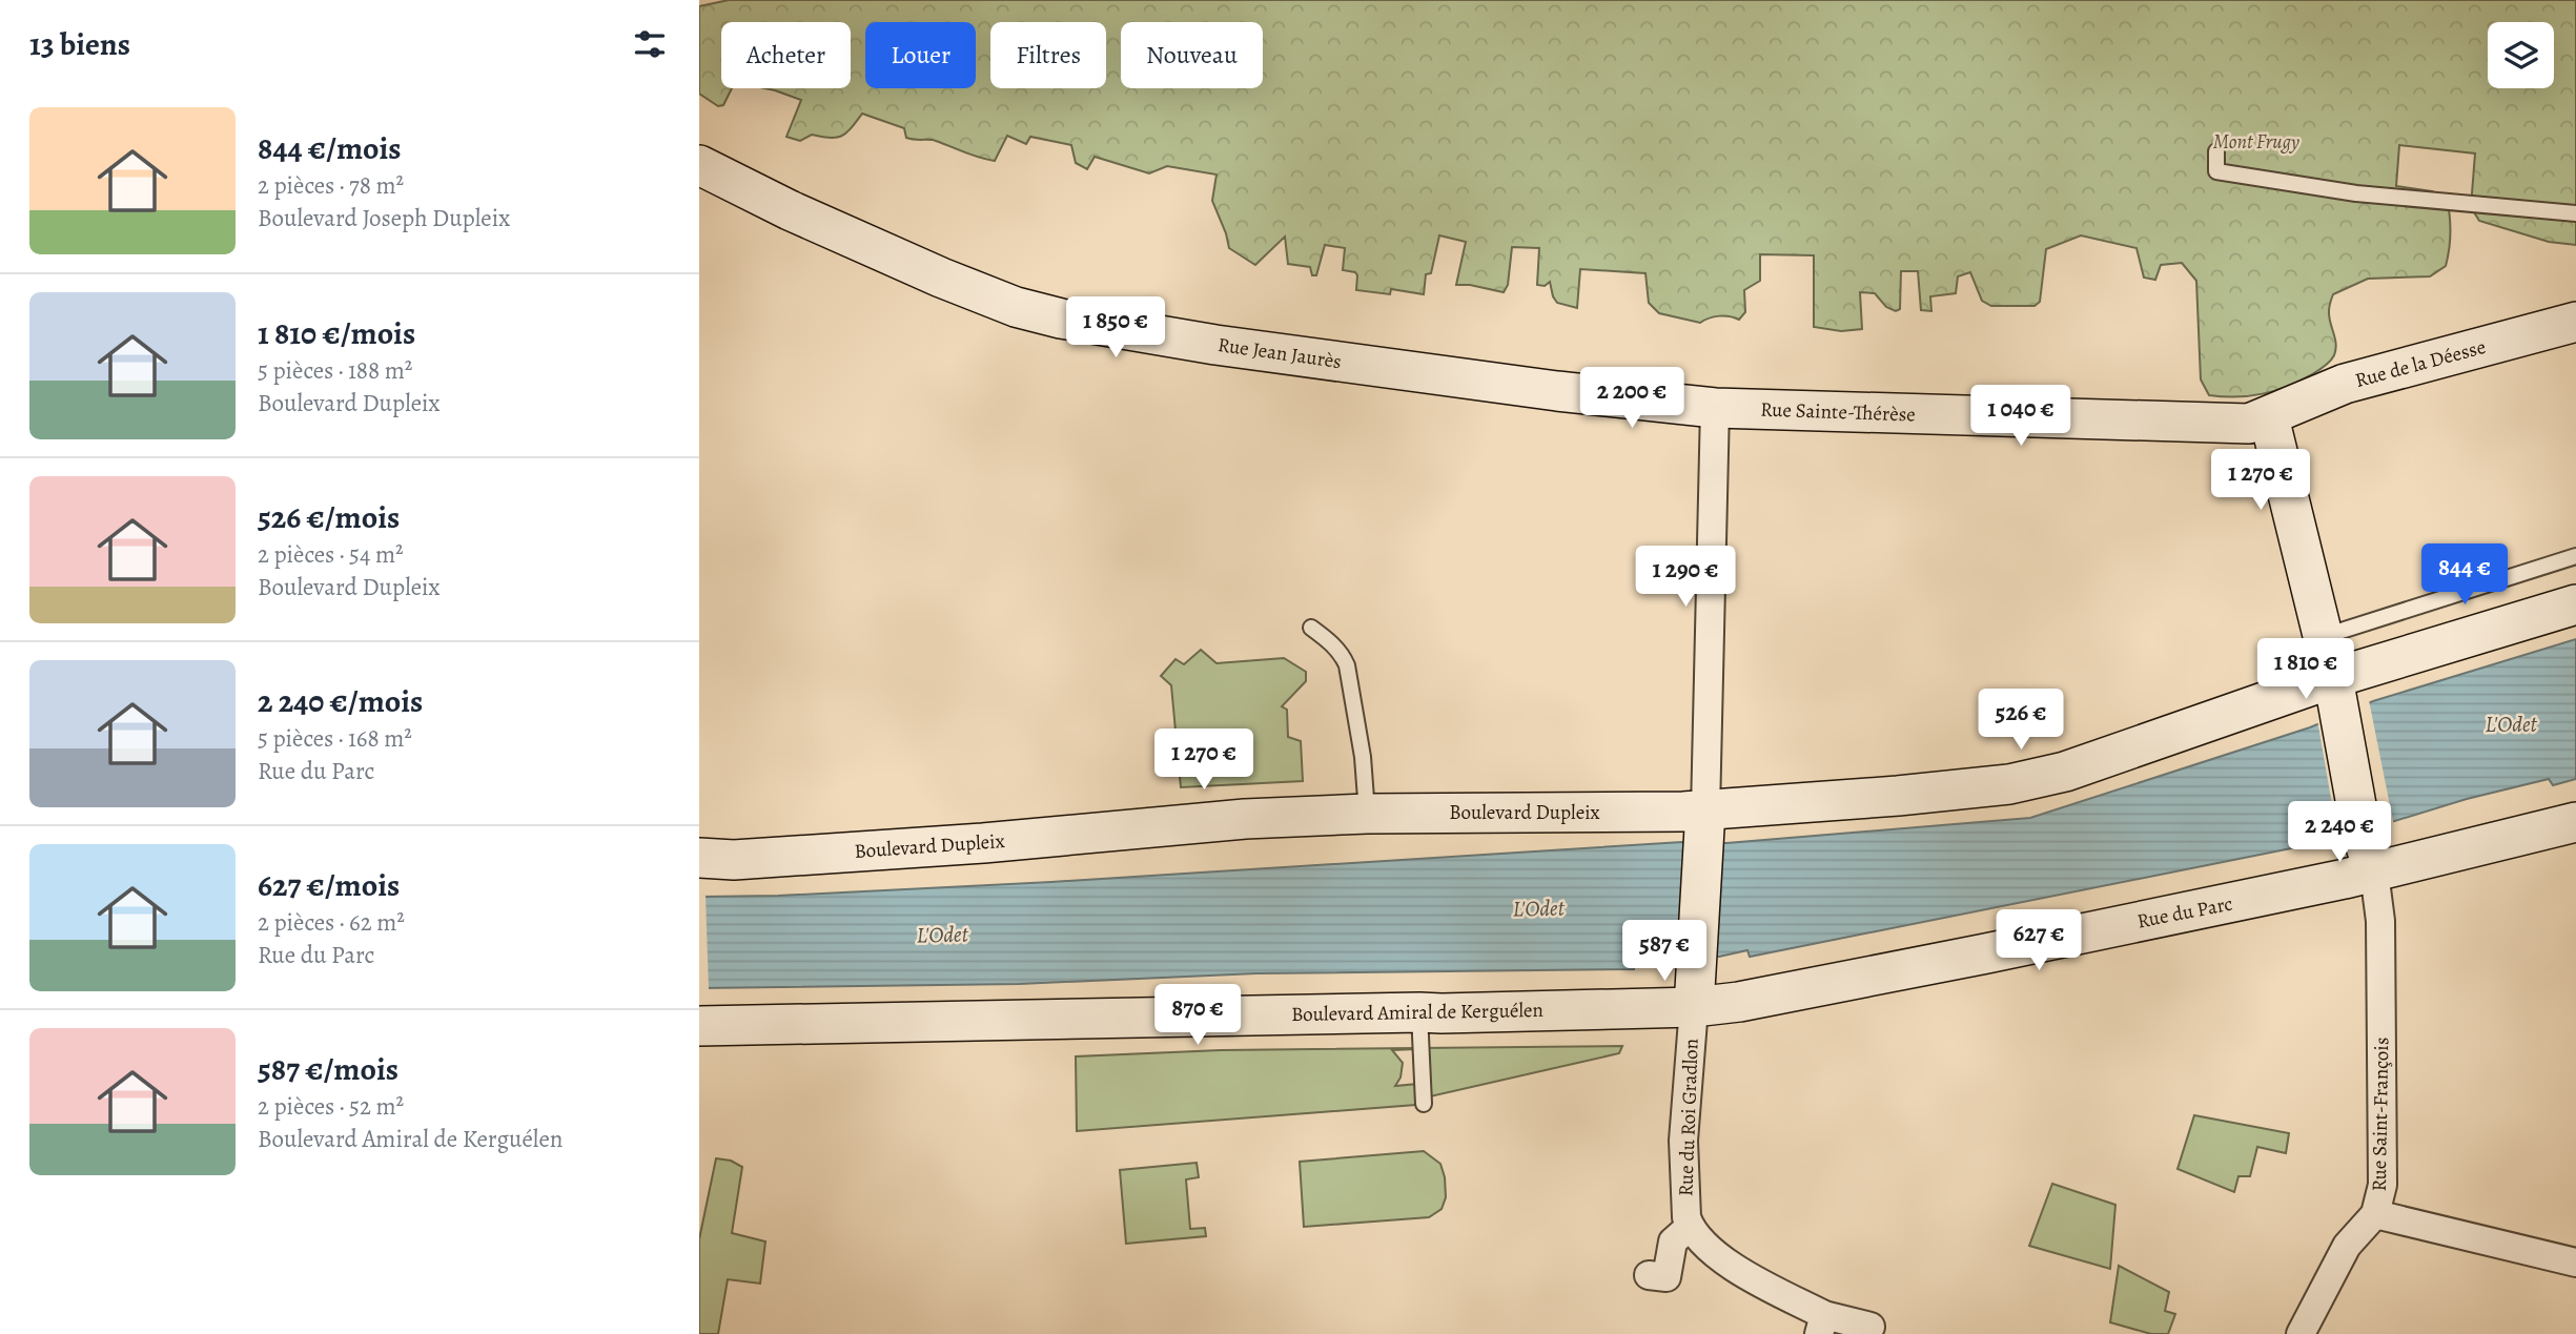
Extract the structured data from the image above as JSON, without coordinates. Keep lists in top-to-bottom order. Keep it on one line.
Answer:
{"streets":{"main road":["Rue Jean Jaurès","Rue de la Déesse","Rue Sainte-Thérèse","Boulevard Dupleix","Rue du Parc","Boulevard Amiral de Kerguélen"],"street":["Rue Saint-François","Rue du Roi Gradlon"]},"crossings":[["Rue Jean Jaurès","Rue Sainte-Thérèse"],["Rue de la Déesse","Rue Sainte-Thérèse"],["Rue du Parc","Boulevard Amiral de Kerguélen"],["Rue du Parc","Rue Saint-François"],["Rue du Parc","Rue du Roi Gradlon"],["Boulevard Amiral de Kerguélen","Rue du Roi Gradlon"]],"water":["L'Odet"],"parks":["Mont Frugy"],"page":{"heading":"13 biens","chip":["Acheter","Louer","Filtres","Nouveau"],"list":[{"name":"844 €/mois","note":"2 pièces · 78 m² · Boulevard Joseph Dupleix"},{"name":"1 810 €/mois","note":"5 pièces · 188 m² · Boulevard Dupleix"},{"name":"526 €/mois","note":"2 pièces · 54 m² · Boulevard Dupleix"},{"name":"2 240 €/mois","note":"5 pièces · 168 m² · Rue du Parc"},{"name":"627 €/mois","note":"2 pièces · 62 m² · Rue du Parc"},{"name":"587 €/mois","note":"2 pièces · 52 m² · Boulevard Amiral de Kerguélen"}],"price":["1 850 €","2 200 €","1 040 €","1 270 €","844 €","1 290 €","1 810 €","526 €","1 270 €","2 240 €","627 €","587 €","870 €"]}}
